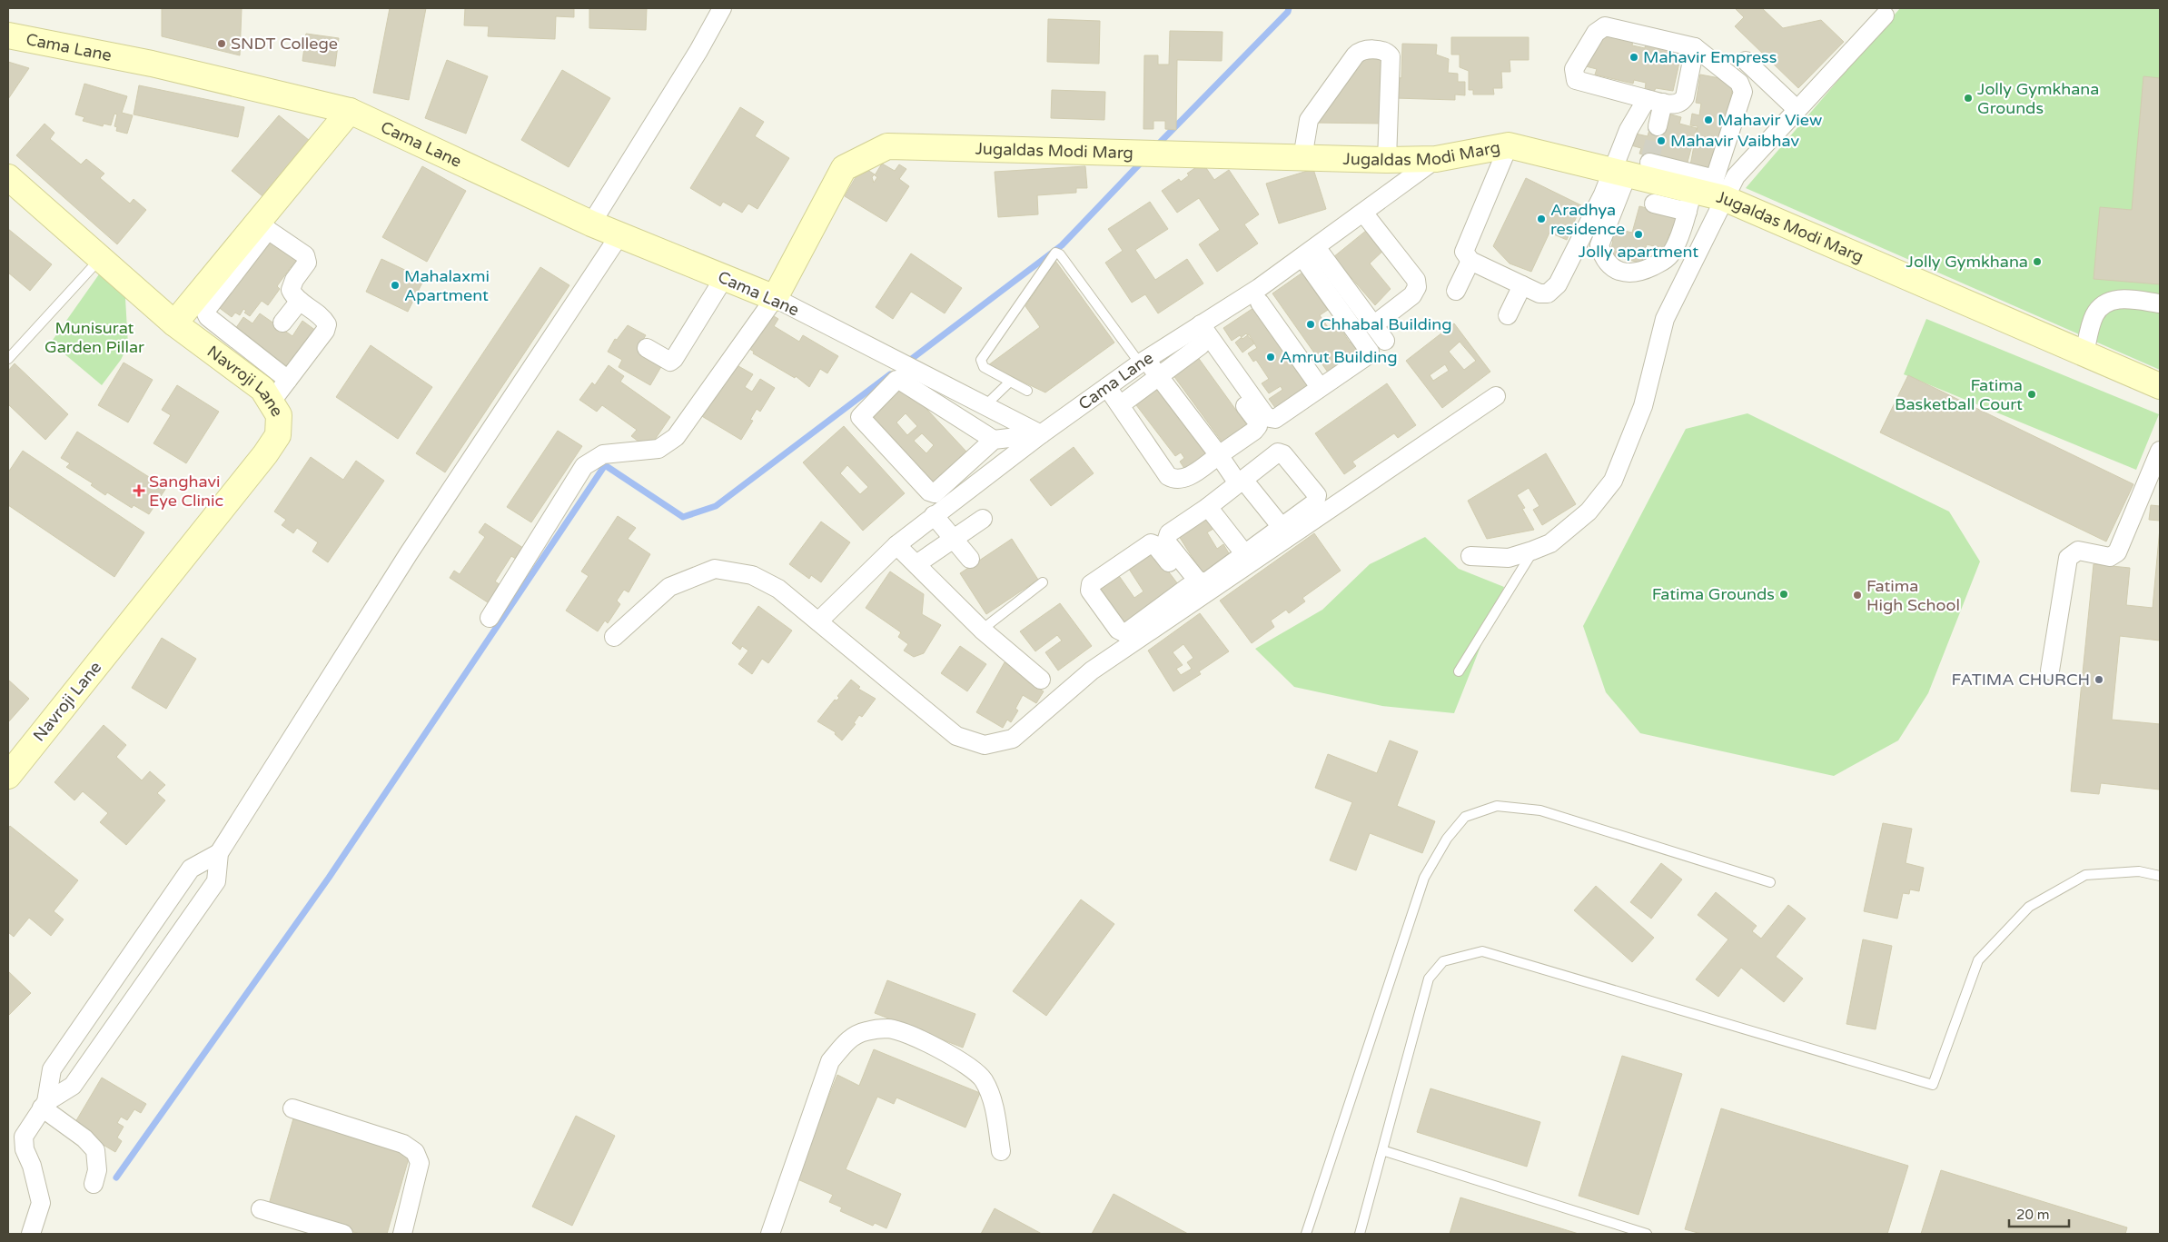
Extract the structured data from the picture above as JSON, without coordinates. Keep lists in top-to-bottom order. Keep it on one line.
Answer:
{"streets":{"street":["Cama Lane","Jugaldas Modi Marg","Navroji Lane"]},"crossings":[["Cama Lane","Jugaldas Modi Marg"]],"parks":["Munisurat Garden Pillar"],"places":{"other":["SNDT College","Mahavir Empress","Jolly Gymkhana Grounds","Mahavir View","Mahavir Vaibhav","Aradhya residence","Jolly apartment","Jolly Gymkhana","Mahalaxmi Apartment","Chhabal Building","Amrut Building","Fatima Basketball Court","Fatima Grounds","Fatima High School","FATIMA CHURCH"],"health":["Sanghavi Eye Clinic"]},"scale_bar":"20 m"}
